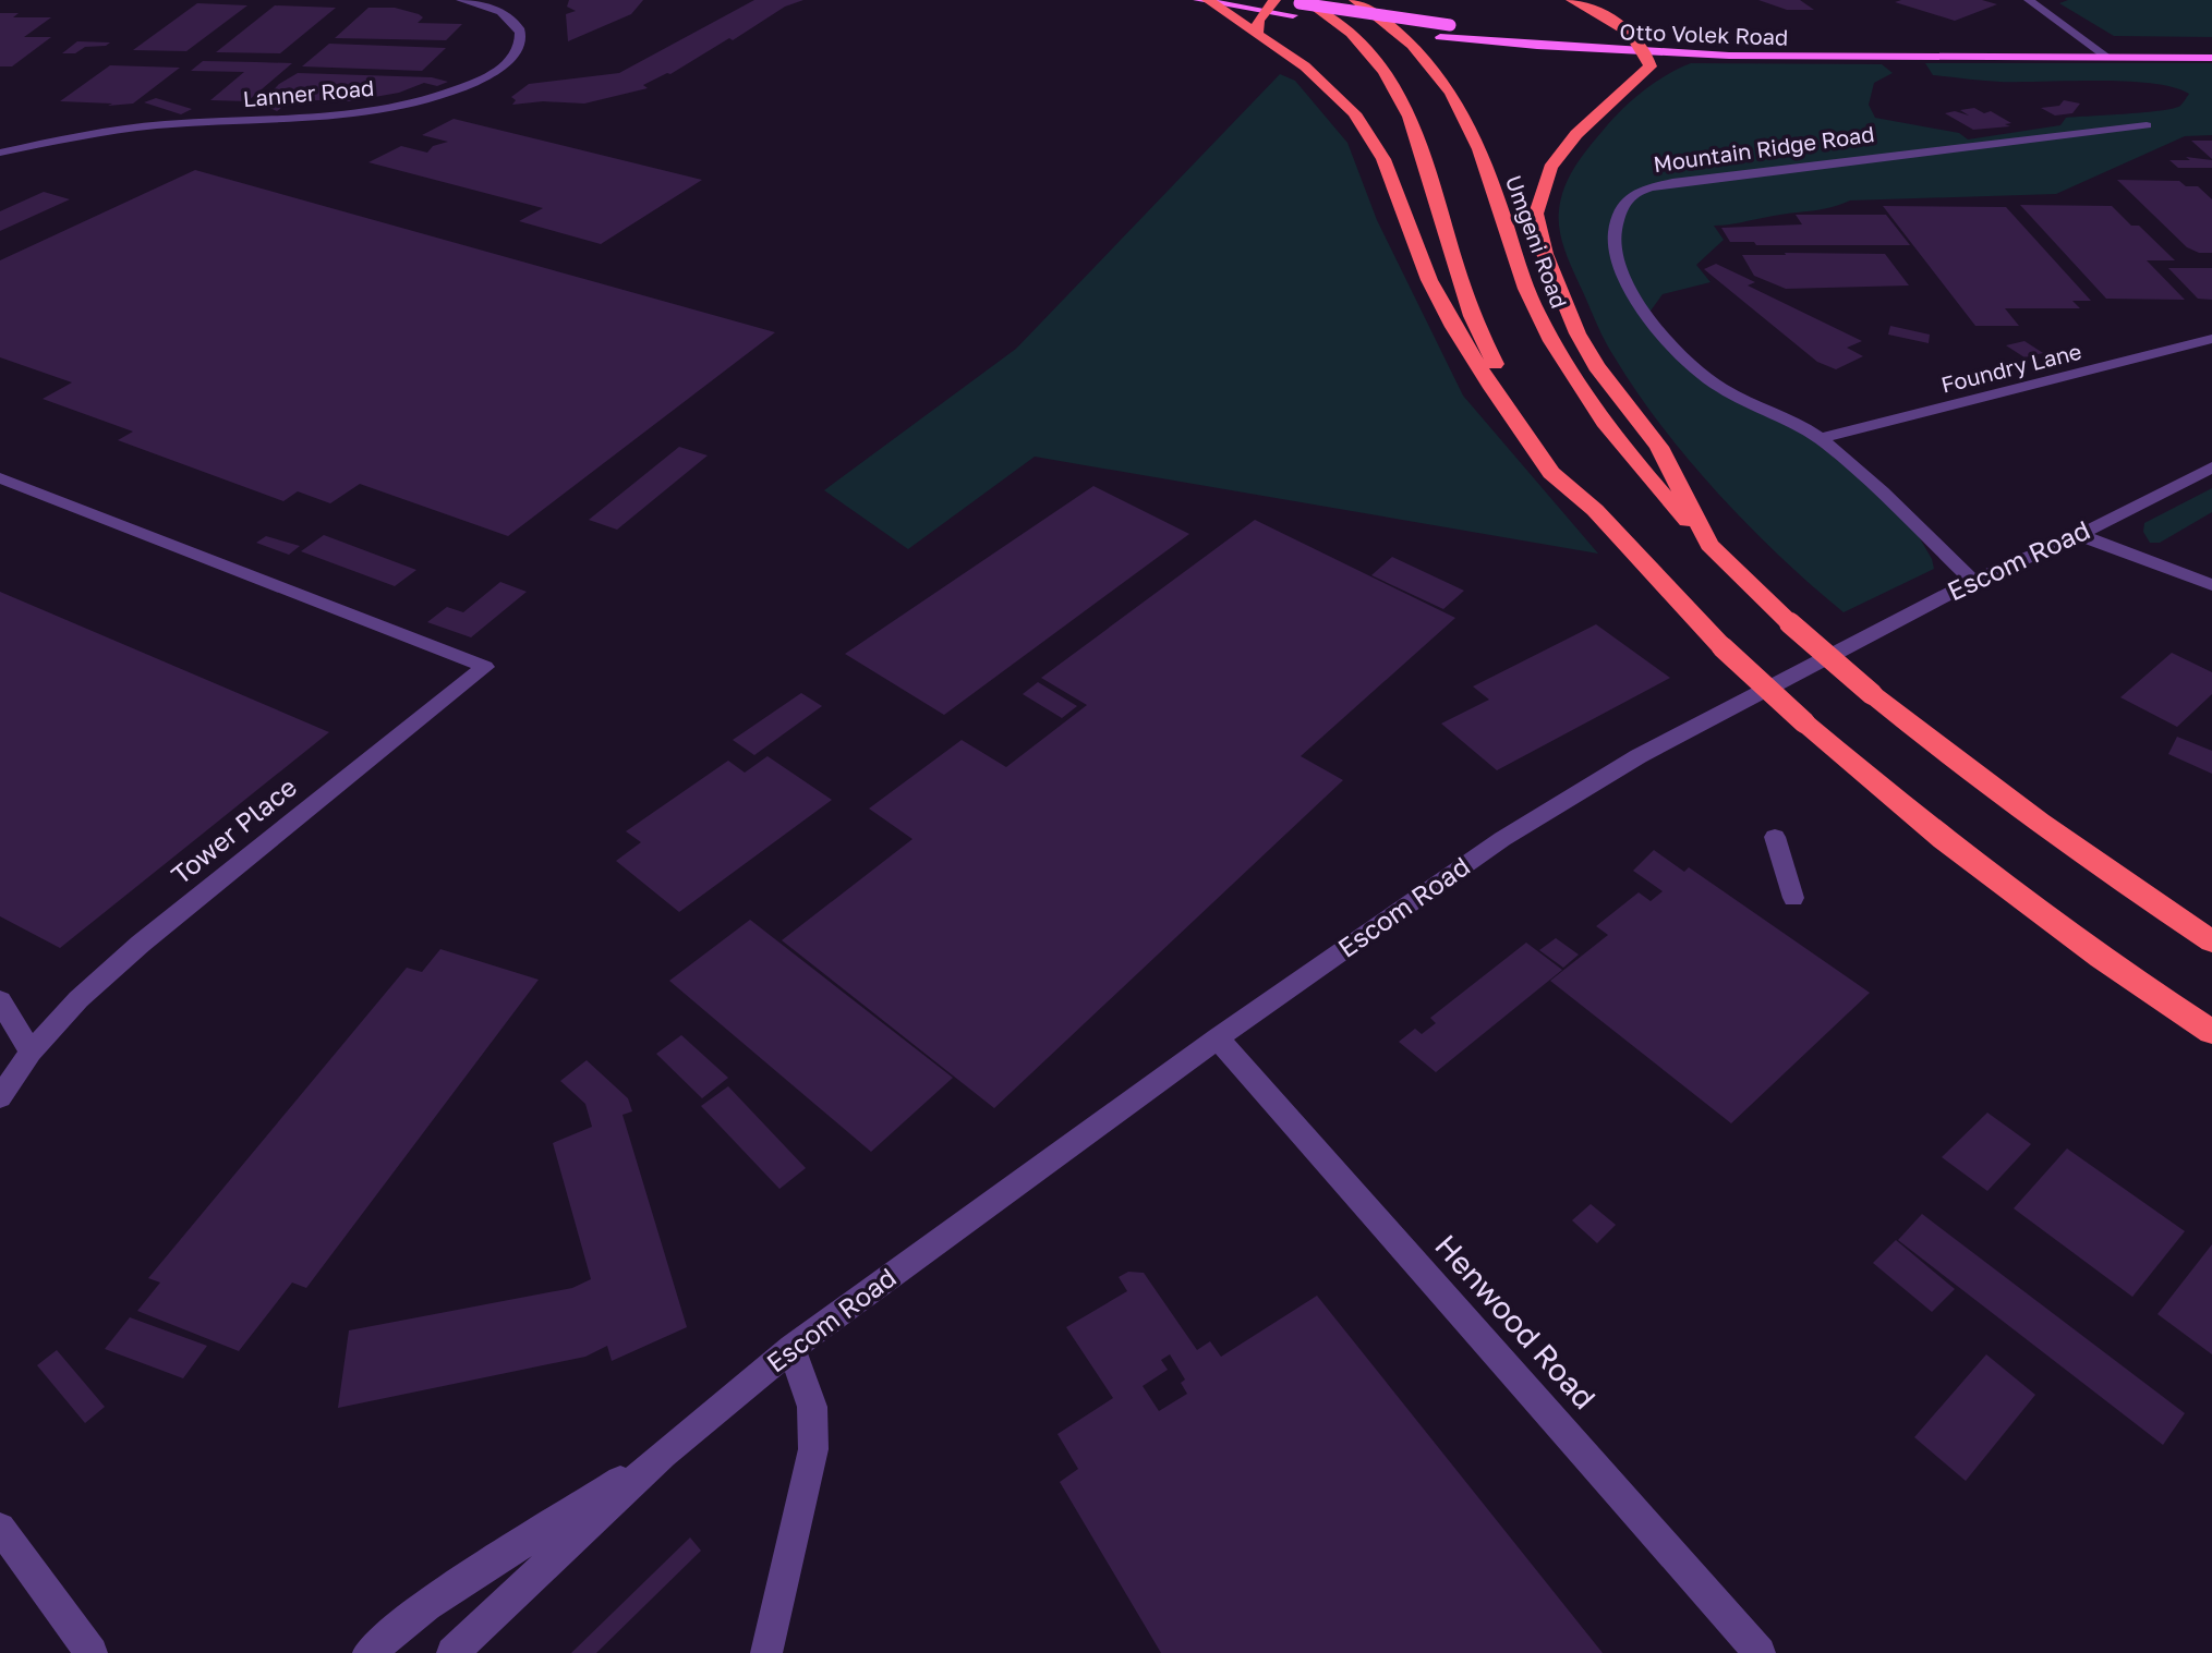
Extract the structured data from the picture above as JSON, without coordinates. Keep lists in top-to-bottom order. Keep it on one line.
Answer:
{"streets":{"highway":["Umgeni Road"],"main road":["Otto Volek Road"],"street":["Lanner Road","Mountain Ridge Road","Foundry Lane","Escom Road","Tower Place","Henwood Road"]},"crossings":[["Mountain Ridge Road","Foundry Lane"],["Mountain Ridge Road","Escom Road"],["Escom Road","Henwood Road"]]}
